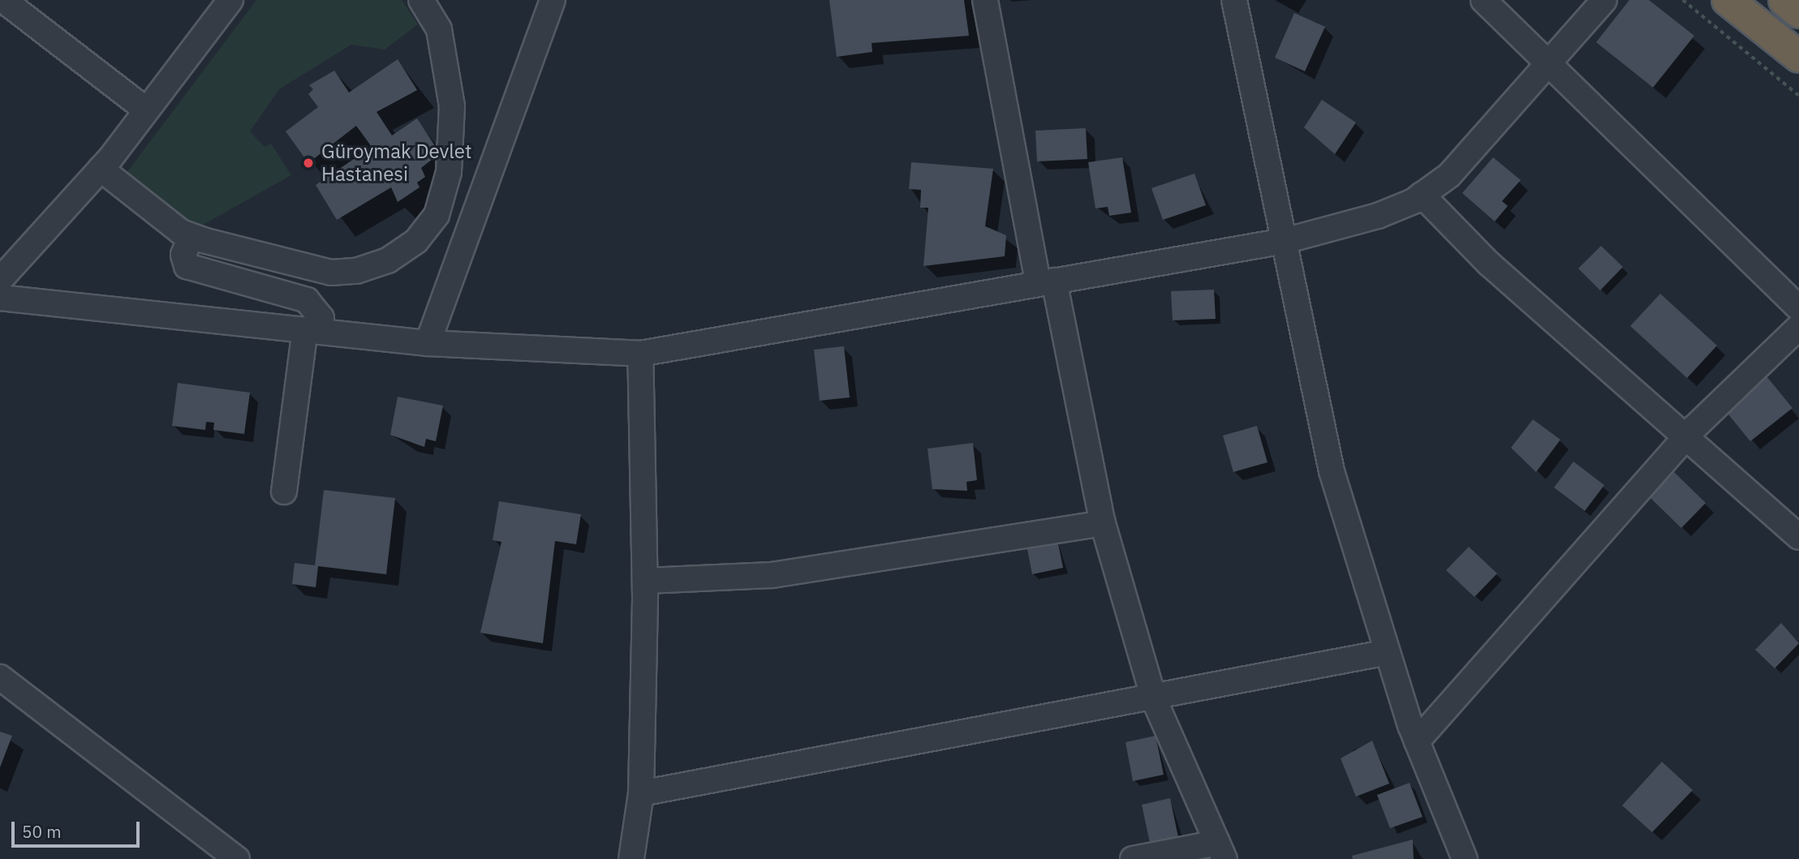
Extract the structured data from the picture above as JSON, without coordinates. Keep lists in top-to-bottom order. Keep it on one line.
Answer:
{"places":["Güroymak Devlet Hastanesi"],"scale_bar":"50 m"}
